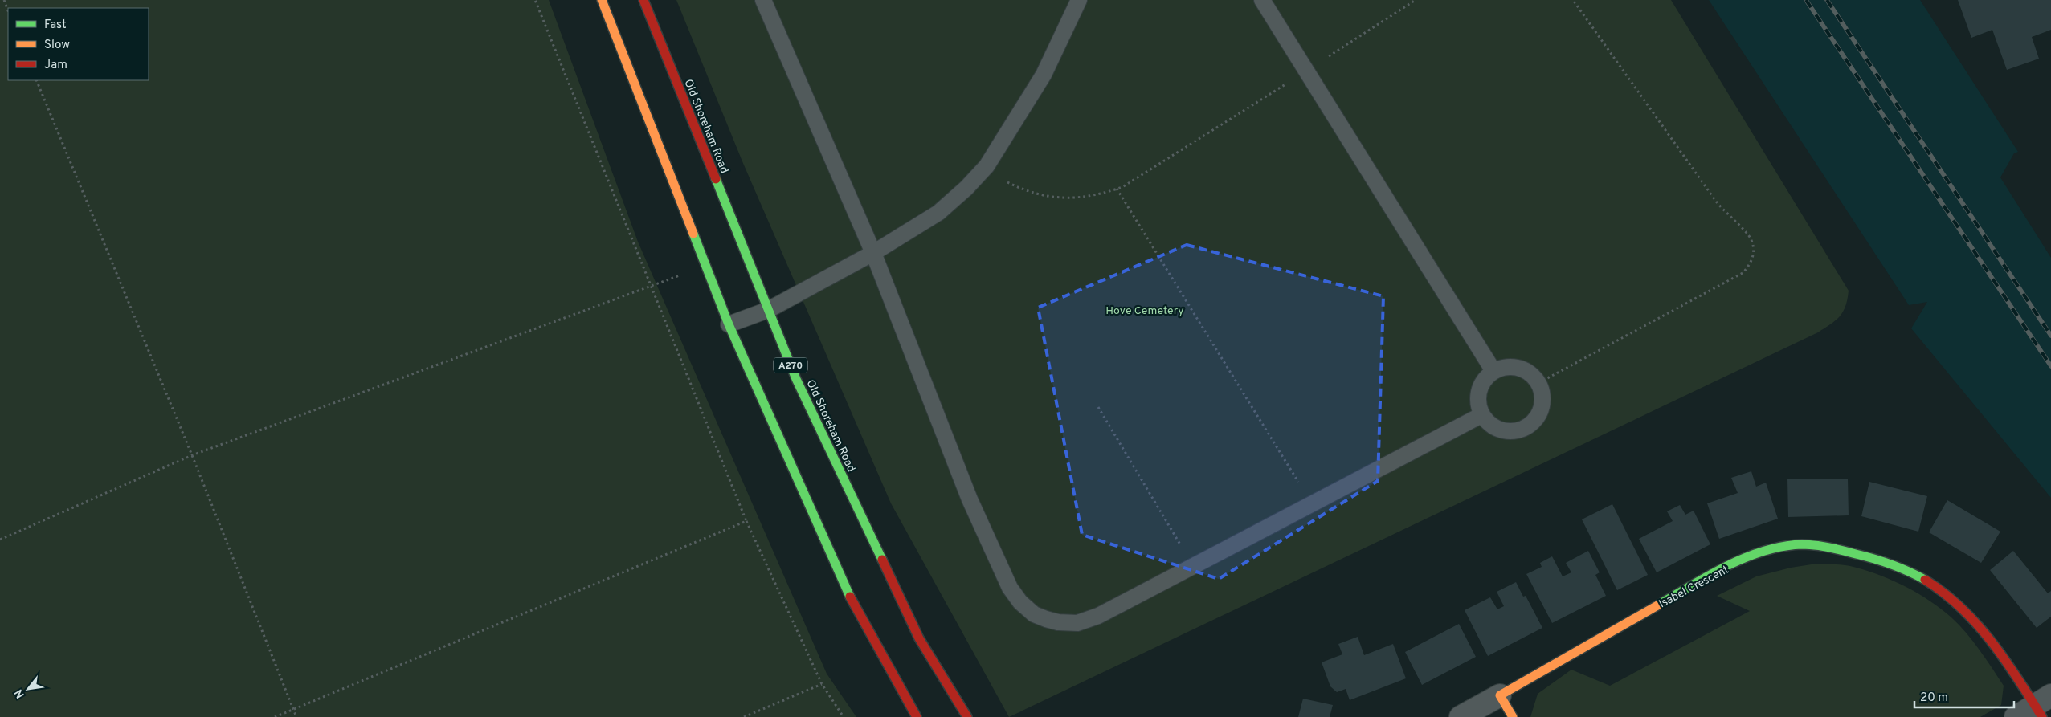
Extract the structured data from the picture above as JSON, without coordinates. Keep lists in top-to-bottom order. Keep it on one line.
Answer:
{"streets":{"main road":["Old Shoreham Road","A270","Isabel Crescent"]},"parks":["Hove Cemetery"],"legend":["Fast","Slow","Jam"],"scale_bar":"20 m","north":"bottom left"}
